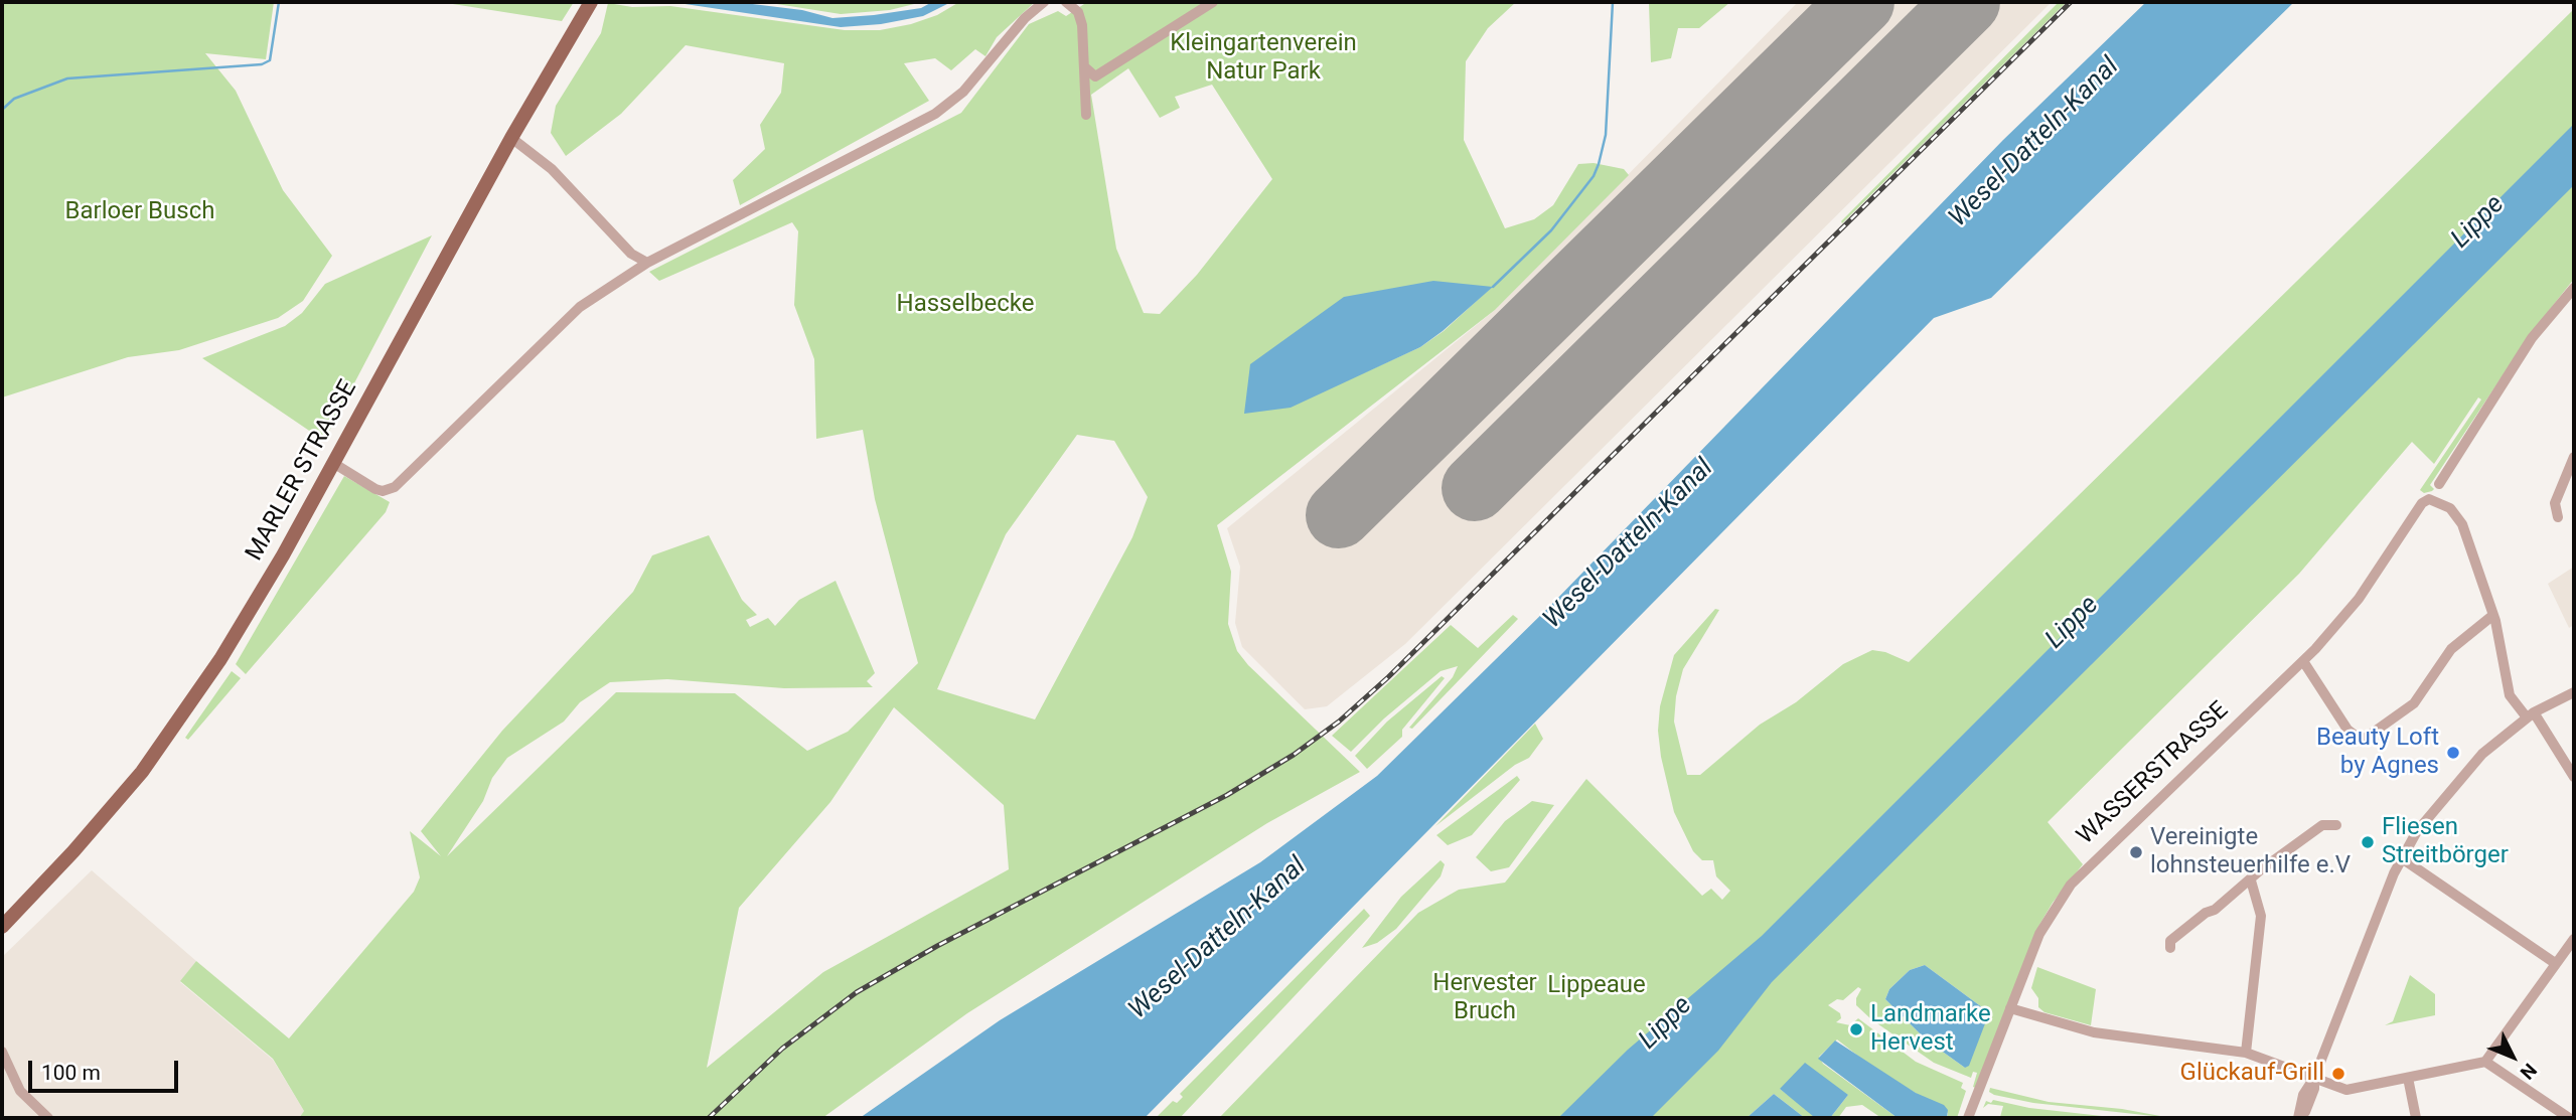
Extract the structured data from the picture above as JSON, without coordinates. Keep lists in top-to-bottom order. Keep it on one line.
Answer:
{"streets":{"main road":["MARLER STRASSE"],"street":["WASSERSTRASSE"]},"water":["Wesel-Datteln-Kanal","Lippe"],"parks":["Kleingartenverein Natur Park","Barloer Busch","Hasselbecke","Hervester Bruch","Lippeaue"],"places":["Beauty Loft by Agnes","Fliesen Streitbörger","Vereinigte lohnsteuerhilfe e.V","Landmarke Hervest","Glückauf-Grill"],"scale_bar":"100 m","north":"bottom right"}
